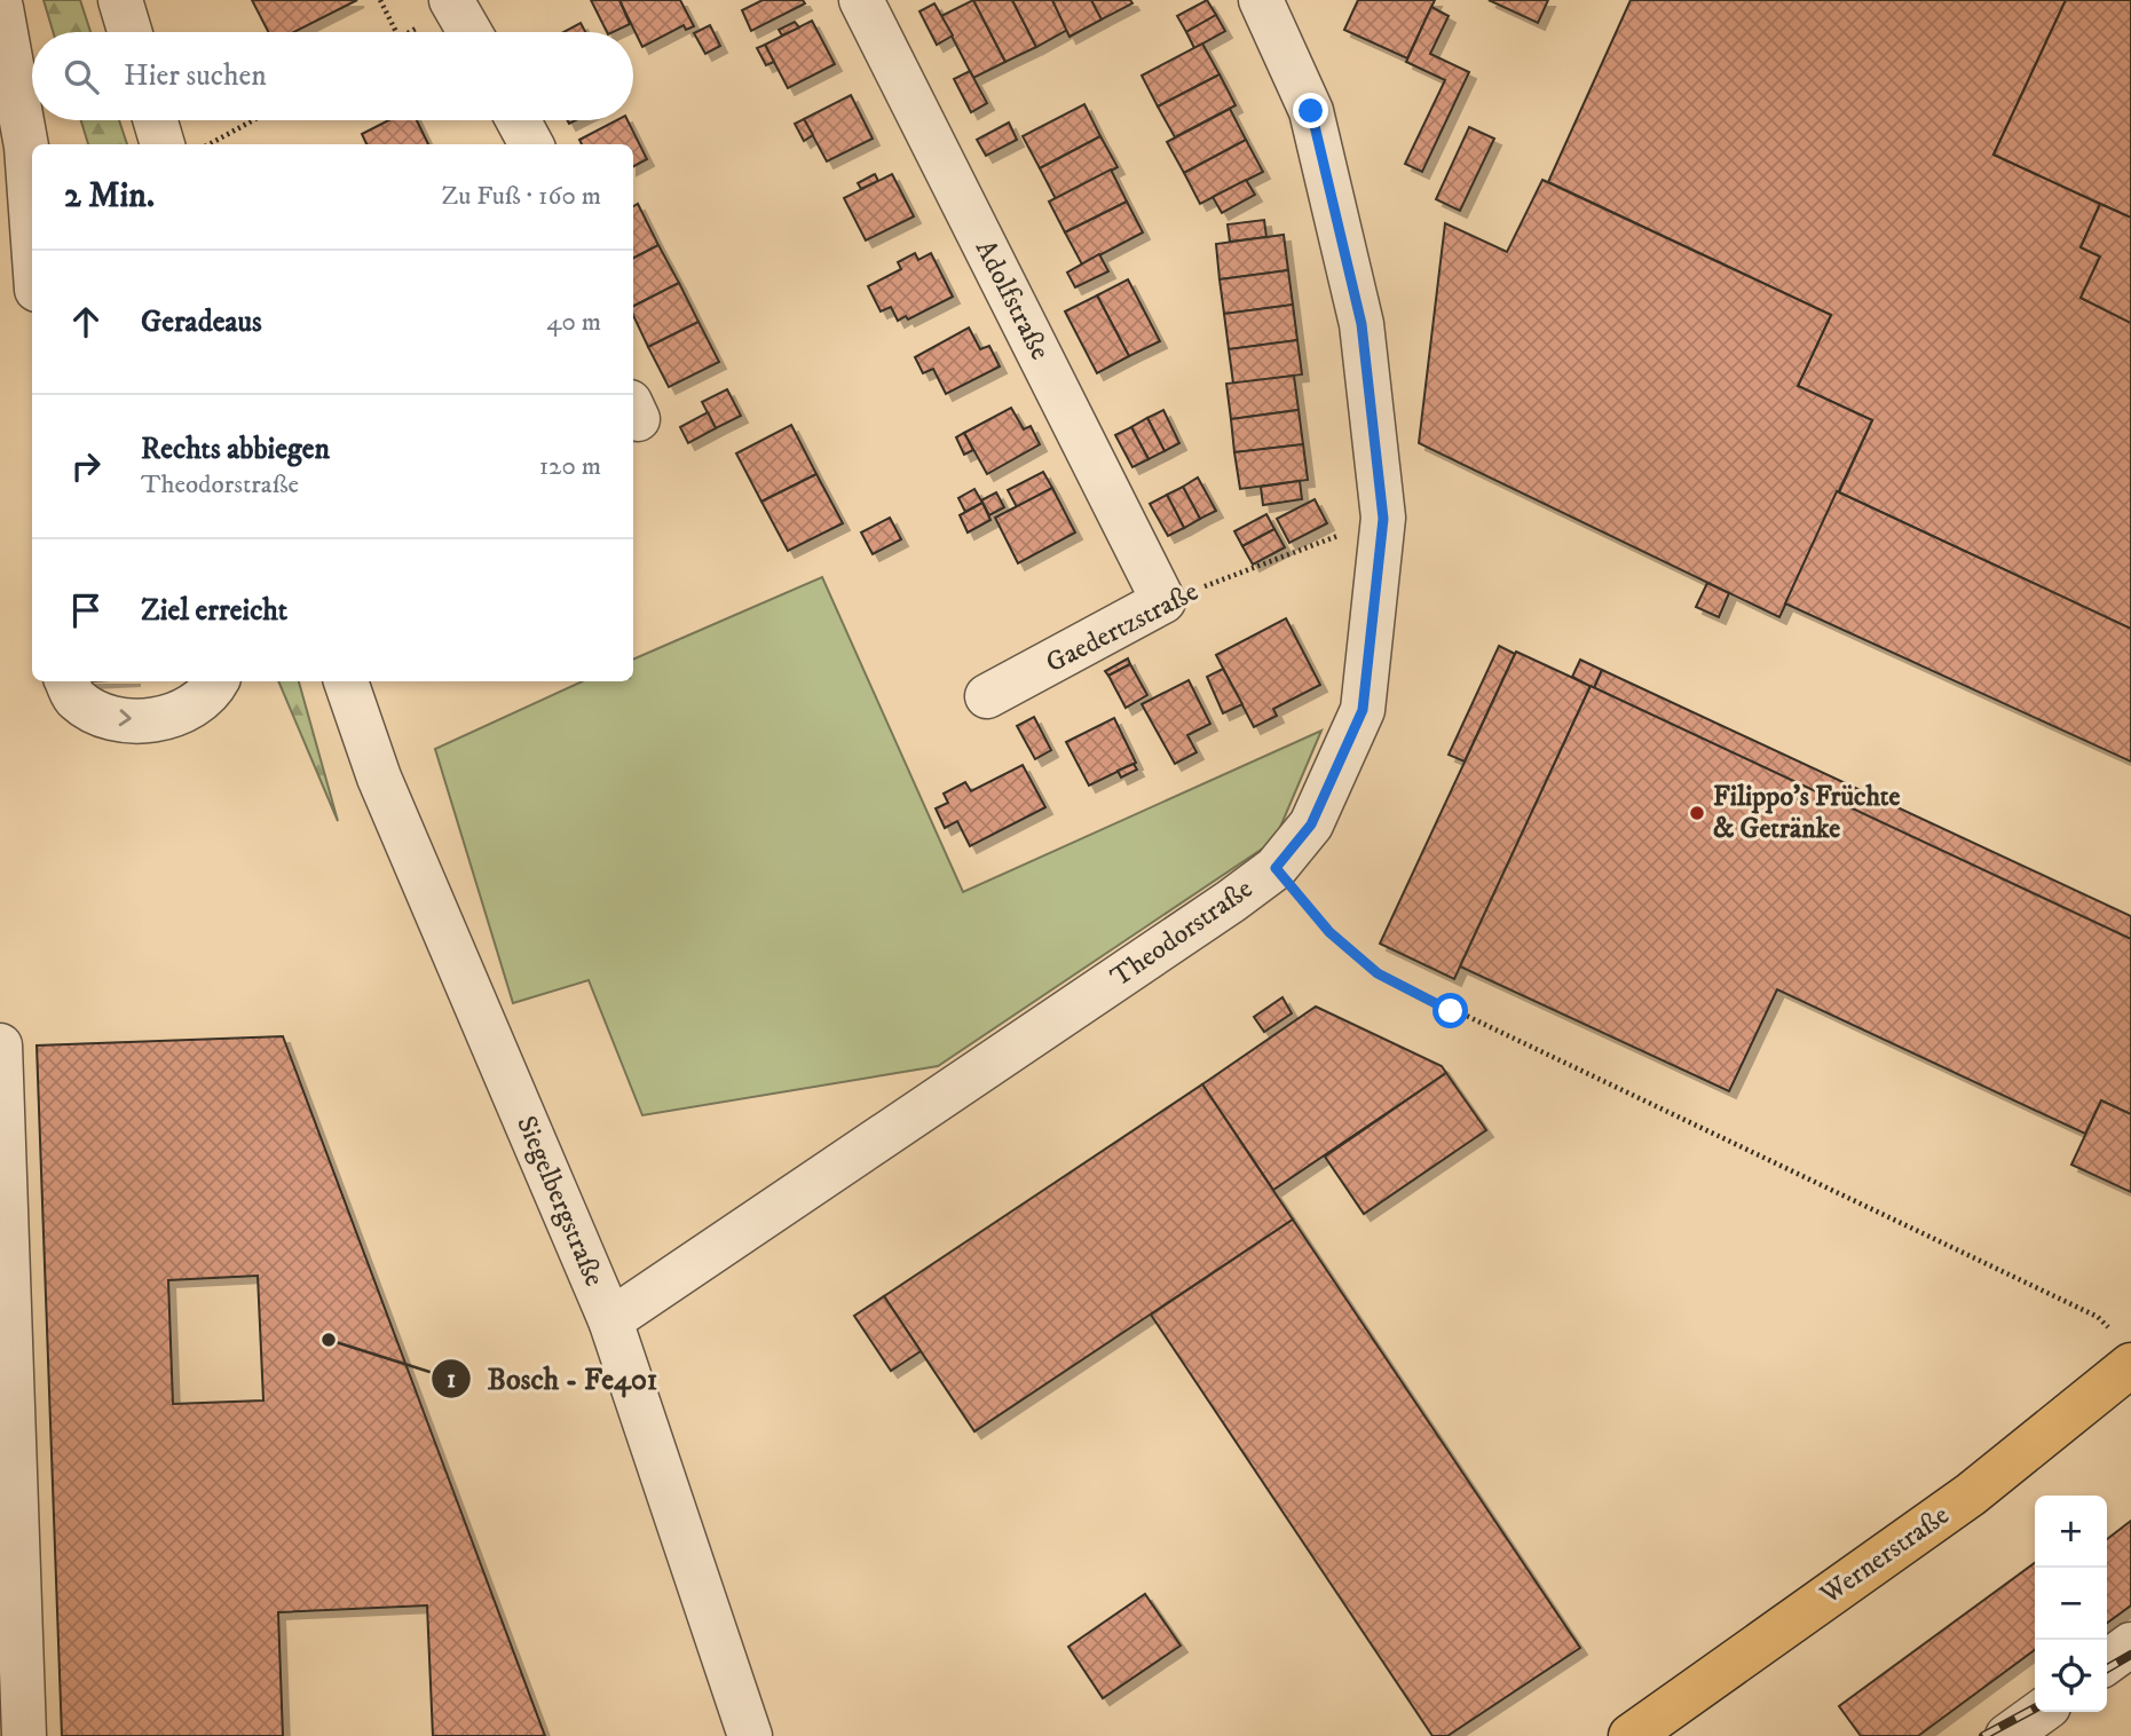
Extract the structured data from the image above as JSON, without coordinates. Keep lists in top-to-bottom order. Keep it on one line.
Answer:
{"streets":{"main road":["Wernerstraße"],"street":["Adolfstraße","Gaedertzstraße","Theodorstraße","Siegelbergstraße"]},"crossings":[["Adolfstraße","Gaedertzstraße"],["Theodorstraße","Siegelbergstraße"]],"places":["Filippo’s Früchte & Getränke","Bosch - Fe401"],"page":{"search":"Hier suchen","heading":["2 Min.","Zu Fuß · 160 m"],"list":[["Geradeaus","40 m"],["Rechts abbiegen","Theodorstraße","120 m"],"Ziel erreicht"],"map_buttons":["+","−"]}}
